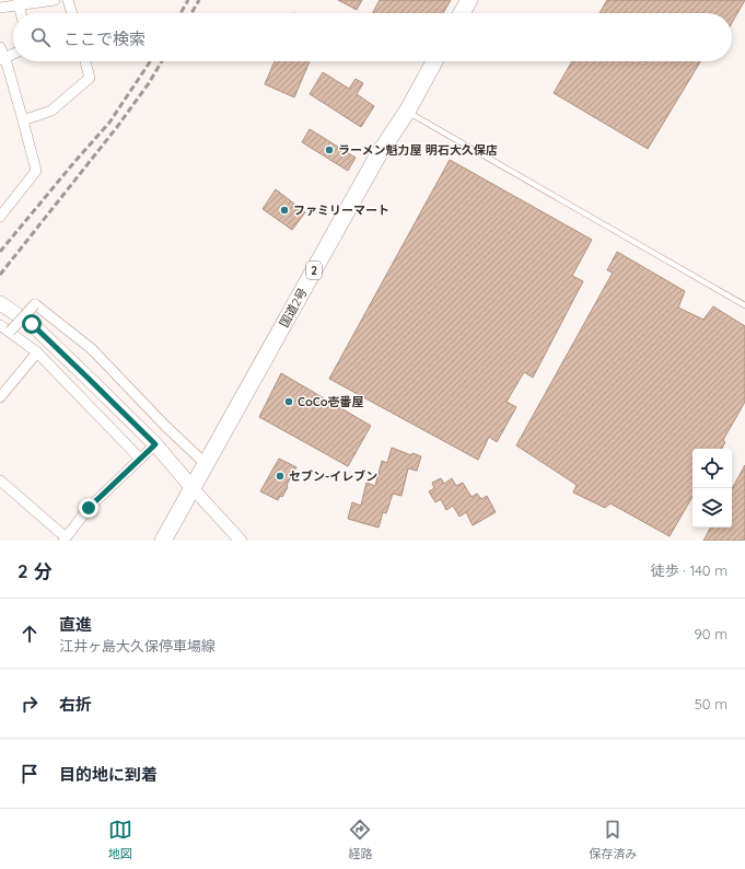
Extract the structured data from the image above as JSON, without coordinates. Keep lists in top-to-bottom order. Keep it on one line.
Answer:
{"streets":{"highway":["2","国道2号"]},"places":["ラーメン魁力屋 明石大久保店","ファミリーマート","CoCo壱番屋","セブン-イレブン"],"page":{"search":"ここで検索","heading":["2 分","徒歩 · 140 m"],"list":[["直進","江井ヶ島大久保停車場線","90 m"],["右折","50 m"],"目的地に到着"],"nav":["地図","経路","保存済み"]}}
